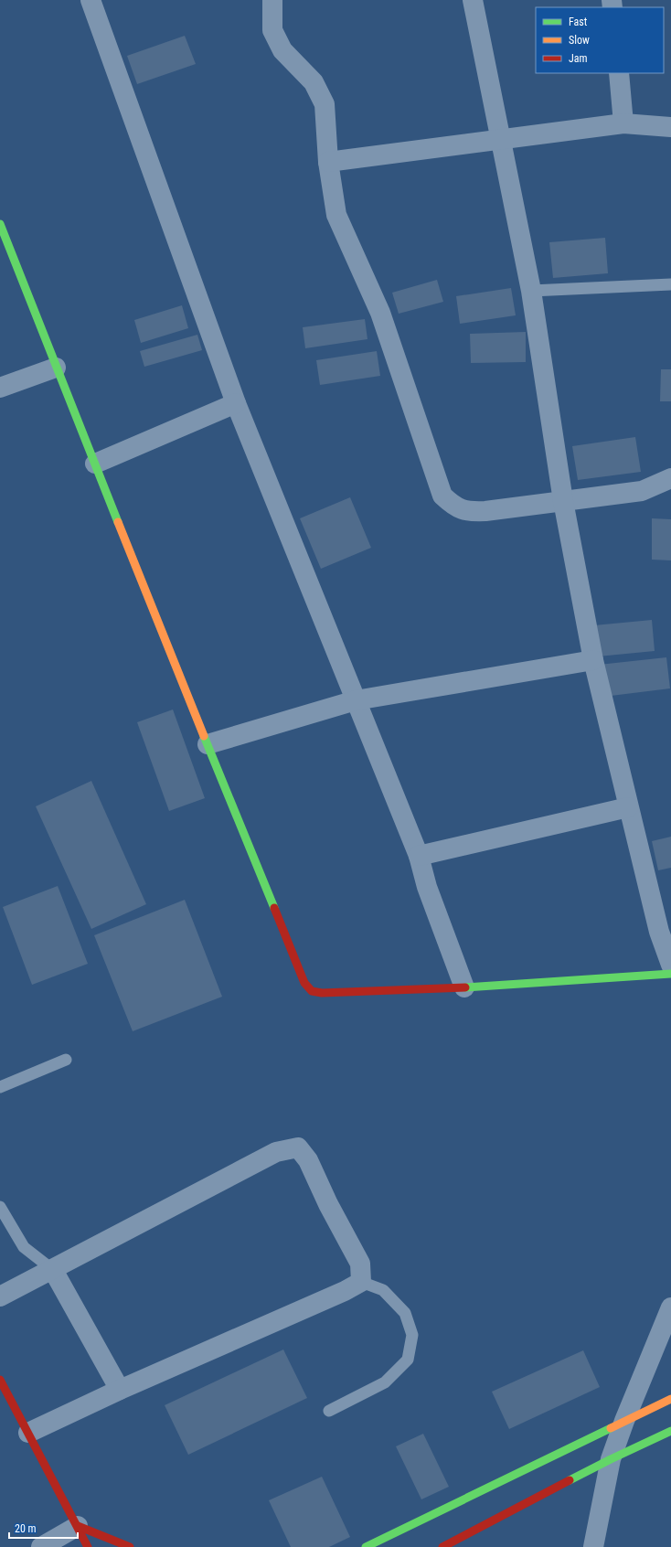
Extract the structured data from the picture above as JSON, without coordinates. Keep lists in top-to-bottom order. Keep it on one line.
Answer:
{"legend":["Fast","Slow","Jam"],"scale_bar":"20 m"}
